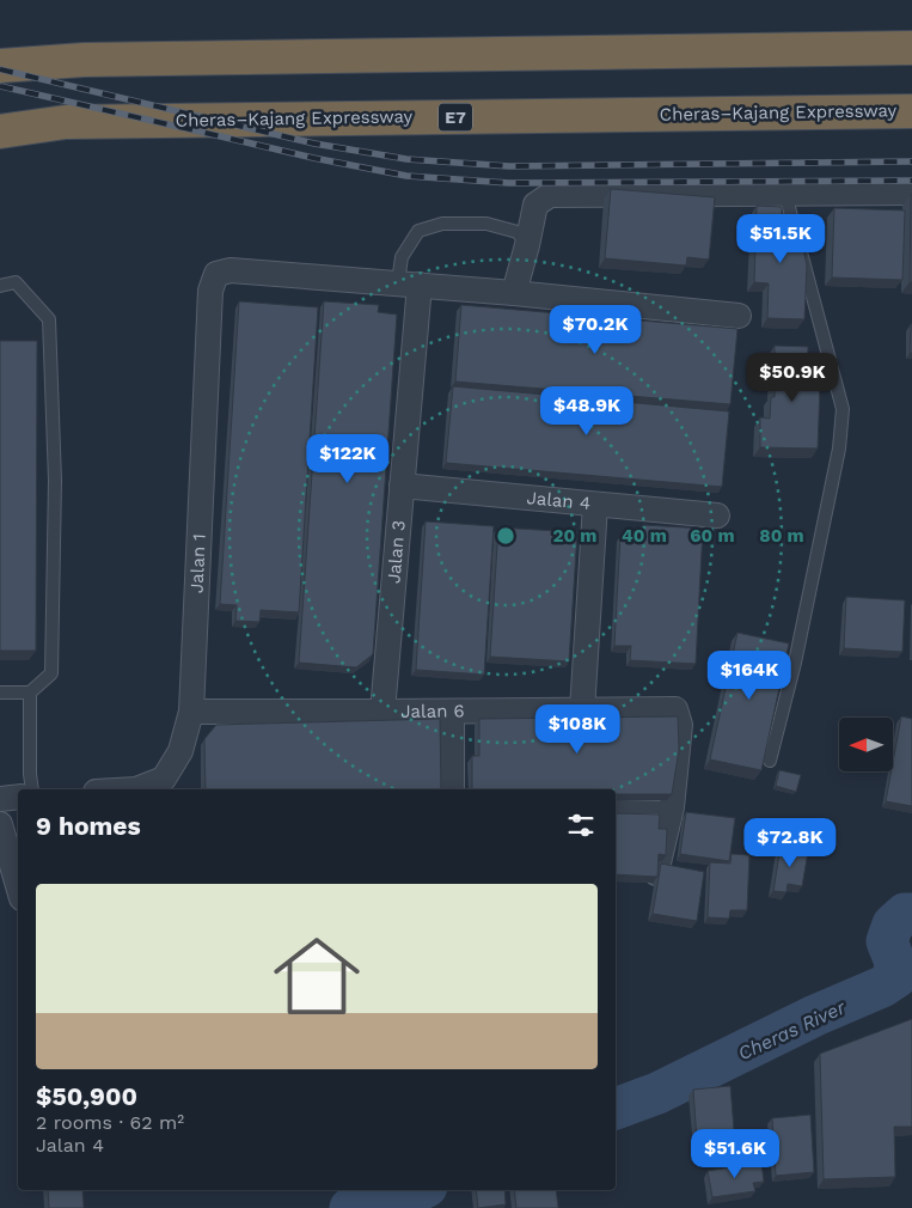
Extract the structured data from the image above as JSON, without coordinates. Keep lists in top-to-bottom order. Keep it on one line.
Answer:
{"streets":{"highway":["Cheras–Kajang Expressway","E7"],"street":["Jalan 4","Jalan 3","Jalan 1","Jalan 6"]},"crossings":[["Jalan 4","Jalan 3"],["Jalan 3","Jalan 1"],["Jalan 3","Jalan 6"],["Jalan 1","Jalan 6"]],"water":["Cheras River"],"north":"left","page":{"price":["$51.5K","$70.2K","$50.9K","$48.9K","$122K","$164K","$108K","$72.8K","$51.6K"],"heading":"9 homes","list":[{"name":"$50,900","note":"2 rooms · 62 m² · Jalan 4"}]},"rings":["20 m","40 m","60 m","80 m"]}
